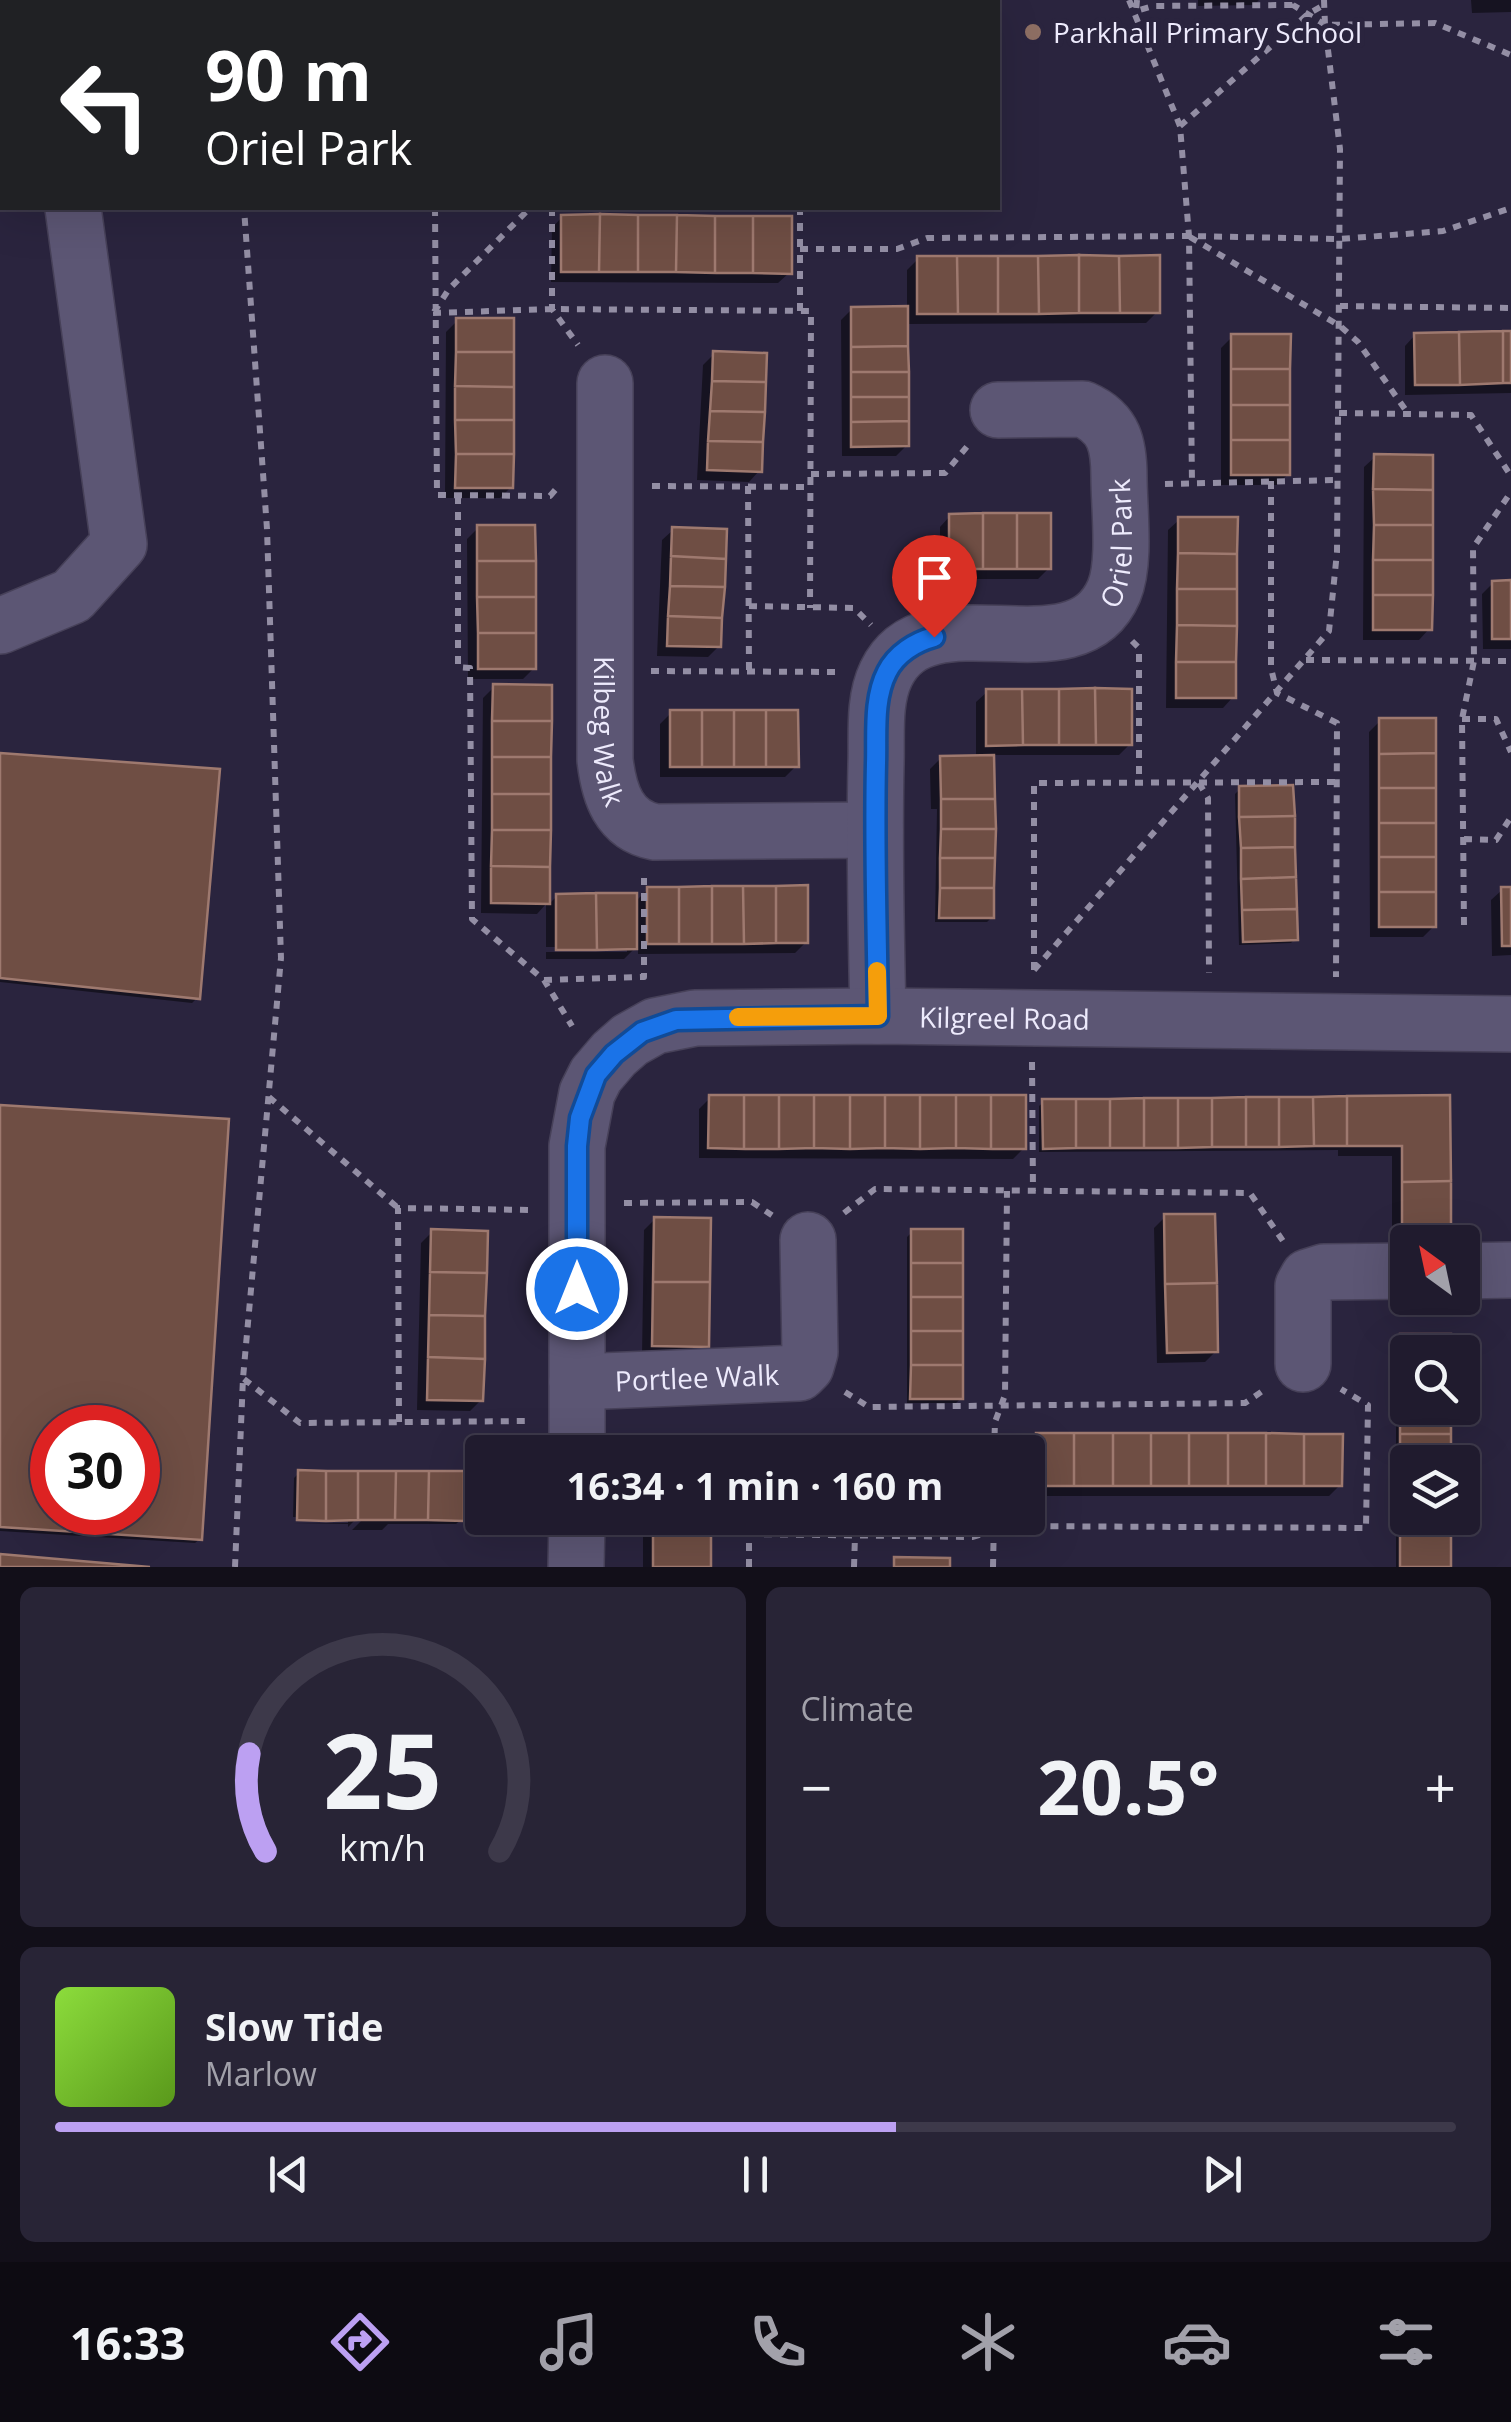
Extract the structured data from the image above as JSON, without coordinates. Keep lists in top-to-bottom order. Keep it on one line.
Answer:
{"streets":{"street":["Oriel Park","Kilbeg Walk","Kilgreel Road","Portlee Walk"]},"crossings":[["Kilgreel Road","Portlee Walk"]],"places":["Parkhall Primary School"],"north":"top left","page":{"turn":["90 m","Oriel Park"],"limit":"30","trip":"16:34 · 1 min · 160 m","tile":"Climate","heat":["−","20.5°","+"],"song":["Slow Tide","Marlow"],"tabs":"16:33","gauge":["25","km/h"]}}
